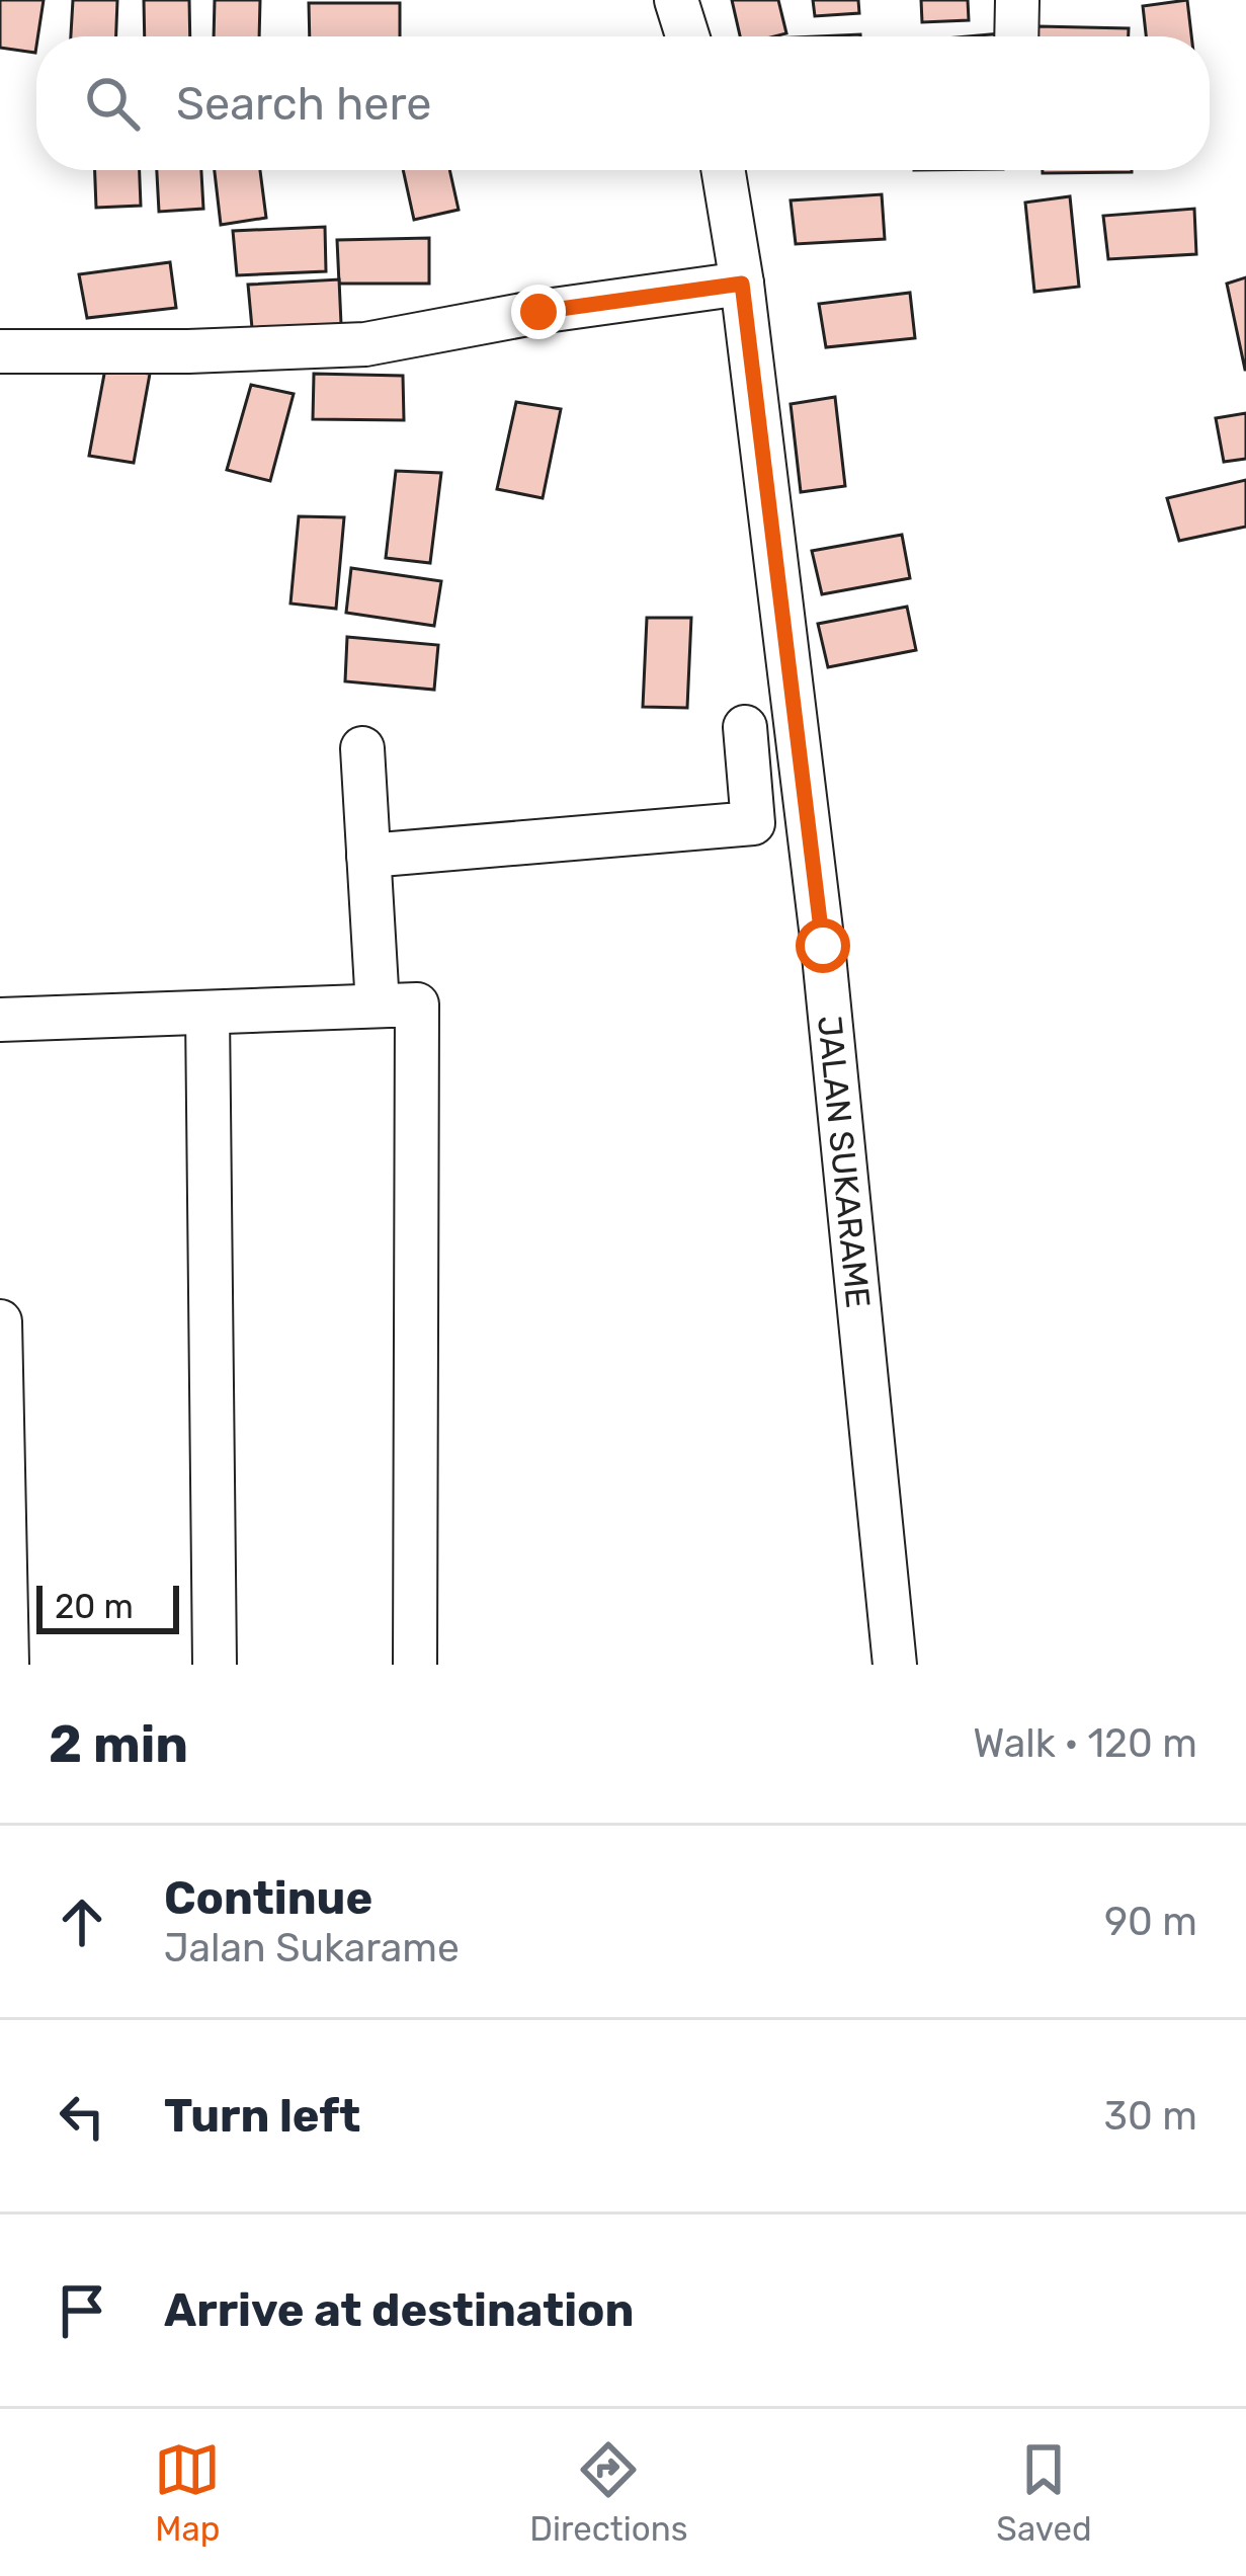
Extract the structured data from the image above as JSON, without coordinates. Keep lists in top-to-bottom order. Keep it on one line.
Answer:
{"streets":{"street":["JALAN SUKARAME"]},"scale_bar":"20 m","page":{"search":"Search here","scale":"20 m","heading":["2 min","Walk · 120 m"],"list":[["Continue","Jalan Sukarame","90 m"],["Turn left","30 m"],"Arrive at destination"],"nav":["Map","Directions","Saved"]}}
